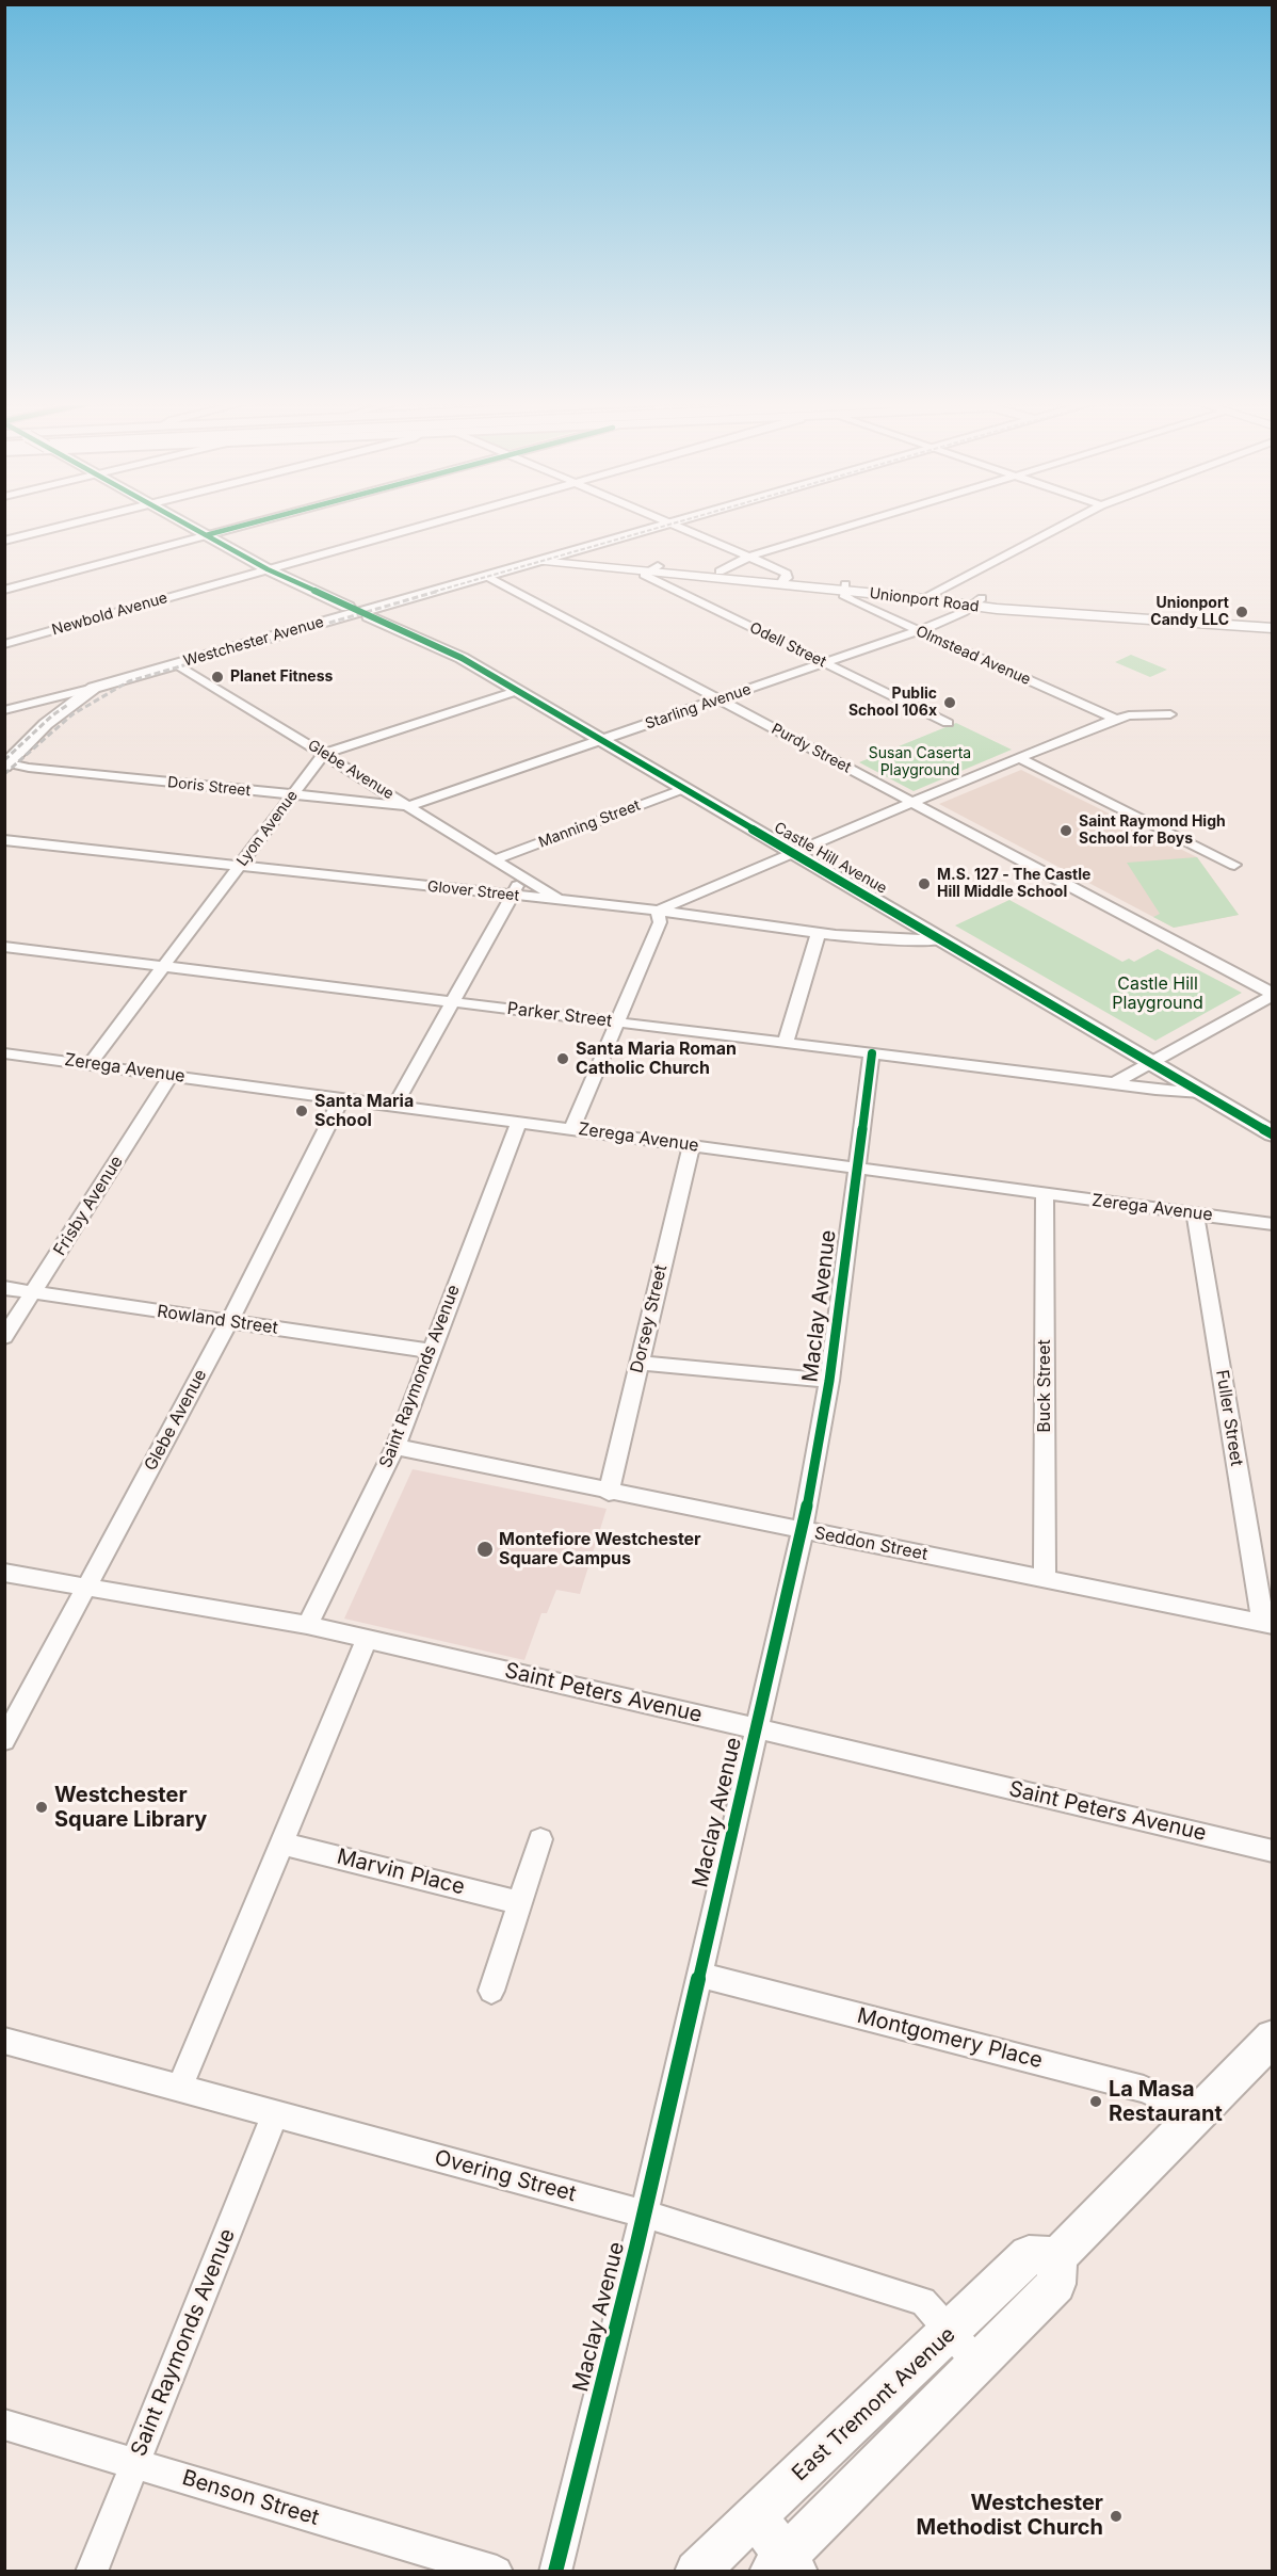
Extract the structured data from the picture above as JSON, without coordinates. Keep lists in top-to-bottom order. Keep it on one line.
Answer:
{"streets":{"main road":["Westchester Avenue","Castle Hill Avenue","East Tremont Avenue"],"street":["Unionport Road","Newbold Avenue","Odell Street","Olmstead Avenue","Starling Avenue","Purdy Street","Glebe Avenue","Doris Street","Manning Street","Lyon Avenue","Glover Street","Parker Street","Zerega Avenue","Frisby Avenue","Maclay Avenue","Dorsey Street","Rowland Street","Saint Raymonds Avenue","Buck Street","Fuller Street","Seddon Street","Saint Peters Avenue","Marvin Place","Montgomery Place","Overing Street","Benson Street"]},"crossings":[["Unionport Road","Westchester Avenue"],["Unionport Road","Odell Street"],["Unionport Road","Olmstead Avenue"],["Unionport Road","Starling Avenue"],["Westchester Avenue","Purdy Street"],["Westchester Avenue","Glebe Avenue"],["Westchester Avenue","Doris Street"],["Odell Street","Starling Avenue"],["Olmstead Avenue","Starling Avenue"],["Starling Avenue","Purdy Street"],["Starling Avenue","Glebe Avenue"],["Starling Avenue","Doris Street"],["Starling Avenue","Castle Hill Avenue"],["Glebe Avenue","Doris Street"],["Glebe Avenue","Manning Street"],["Glebe Avenue","Lyon Avenue"],["Glebe Avenue","Glover Street"],["Glebe Avenue","Zerega Avenue"],["Glebe Avenue","Rowland Street"],["Glebe Avenue","Saint Peters Avenue"],["Doris Street","Lyon Avenue"],["Manning Street","Castle Hill Avenue"],["Lyon Avenue","Glover Street"],["Lyon Avenue","Parker Street"],["Lyon Avenue","Zerega Avenue"],["Castle Hill Avenue","Glover Street"],["Castle Hill Avenue","Parker Street"],["Parker Street","Maclay Avenue"],["Zerega Avenue","Frisby Avenue"],["Zerega Avenue","Maclay Avenue"],["Zerega Avenue","Dorsey Street"],["Zerega Avenue","Saint Raymonds Avenue"],["Zerega Avenue","Buck Street"],["Zerega Avenue","Fuller Street"],["Frisby Avenue","Rowland Street"],["Maclay Avenue","Seddon Street"],["Maclay Avenue","Saint Peters Avenue"],["Maclay Avenue","Montgomery Place"],["Maclay Avenue","Overing Street"],["Dorsey Street","Seddon Street"],["Rowland Street","Saint Raymonds Avenue"],["Saint Raymonds Avenue","Seddon Street"],["Saint Raymonds Avenue","Saint Peters Avenue"],["Saint Raymonds Avenue","Overing Street"],["Saint Raymonds Avenue","Benson Street"],["Buck Street","Seddon Street"],["Fuller Street","Seddon Street"],["Overing Street","East Tremont Avenue"]],"parks":["Susan Caserta Playground","Castle Hill Playground"],"places":["Unionport Candy LLC","Planet Fitness","Public School 106x","Saint Raymond High School for Boys","M.S. 127 - The Castle Hill Middle School","Santa Maria Roman Catholic Church","Santa Maria School","Montefiore Westchester Square Campus","Westchester Square Library","La Masa Restaurant","Westchester Methodist Church"]}
